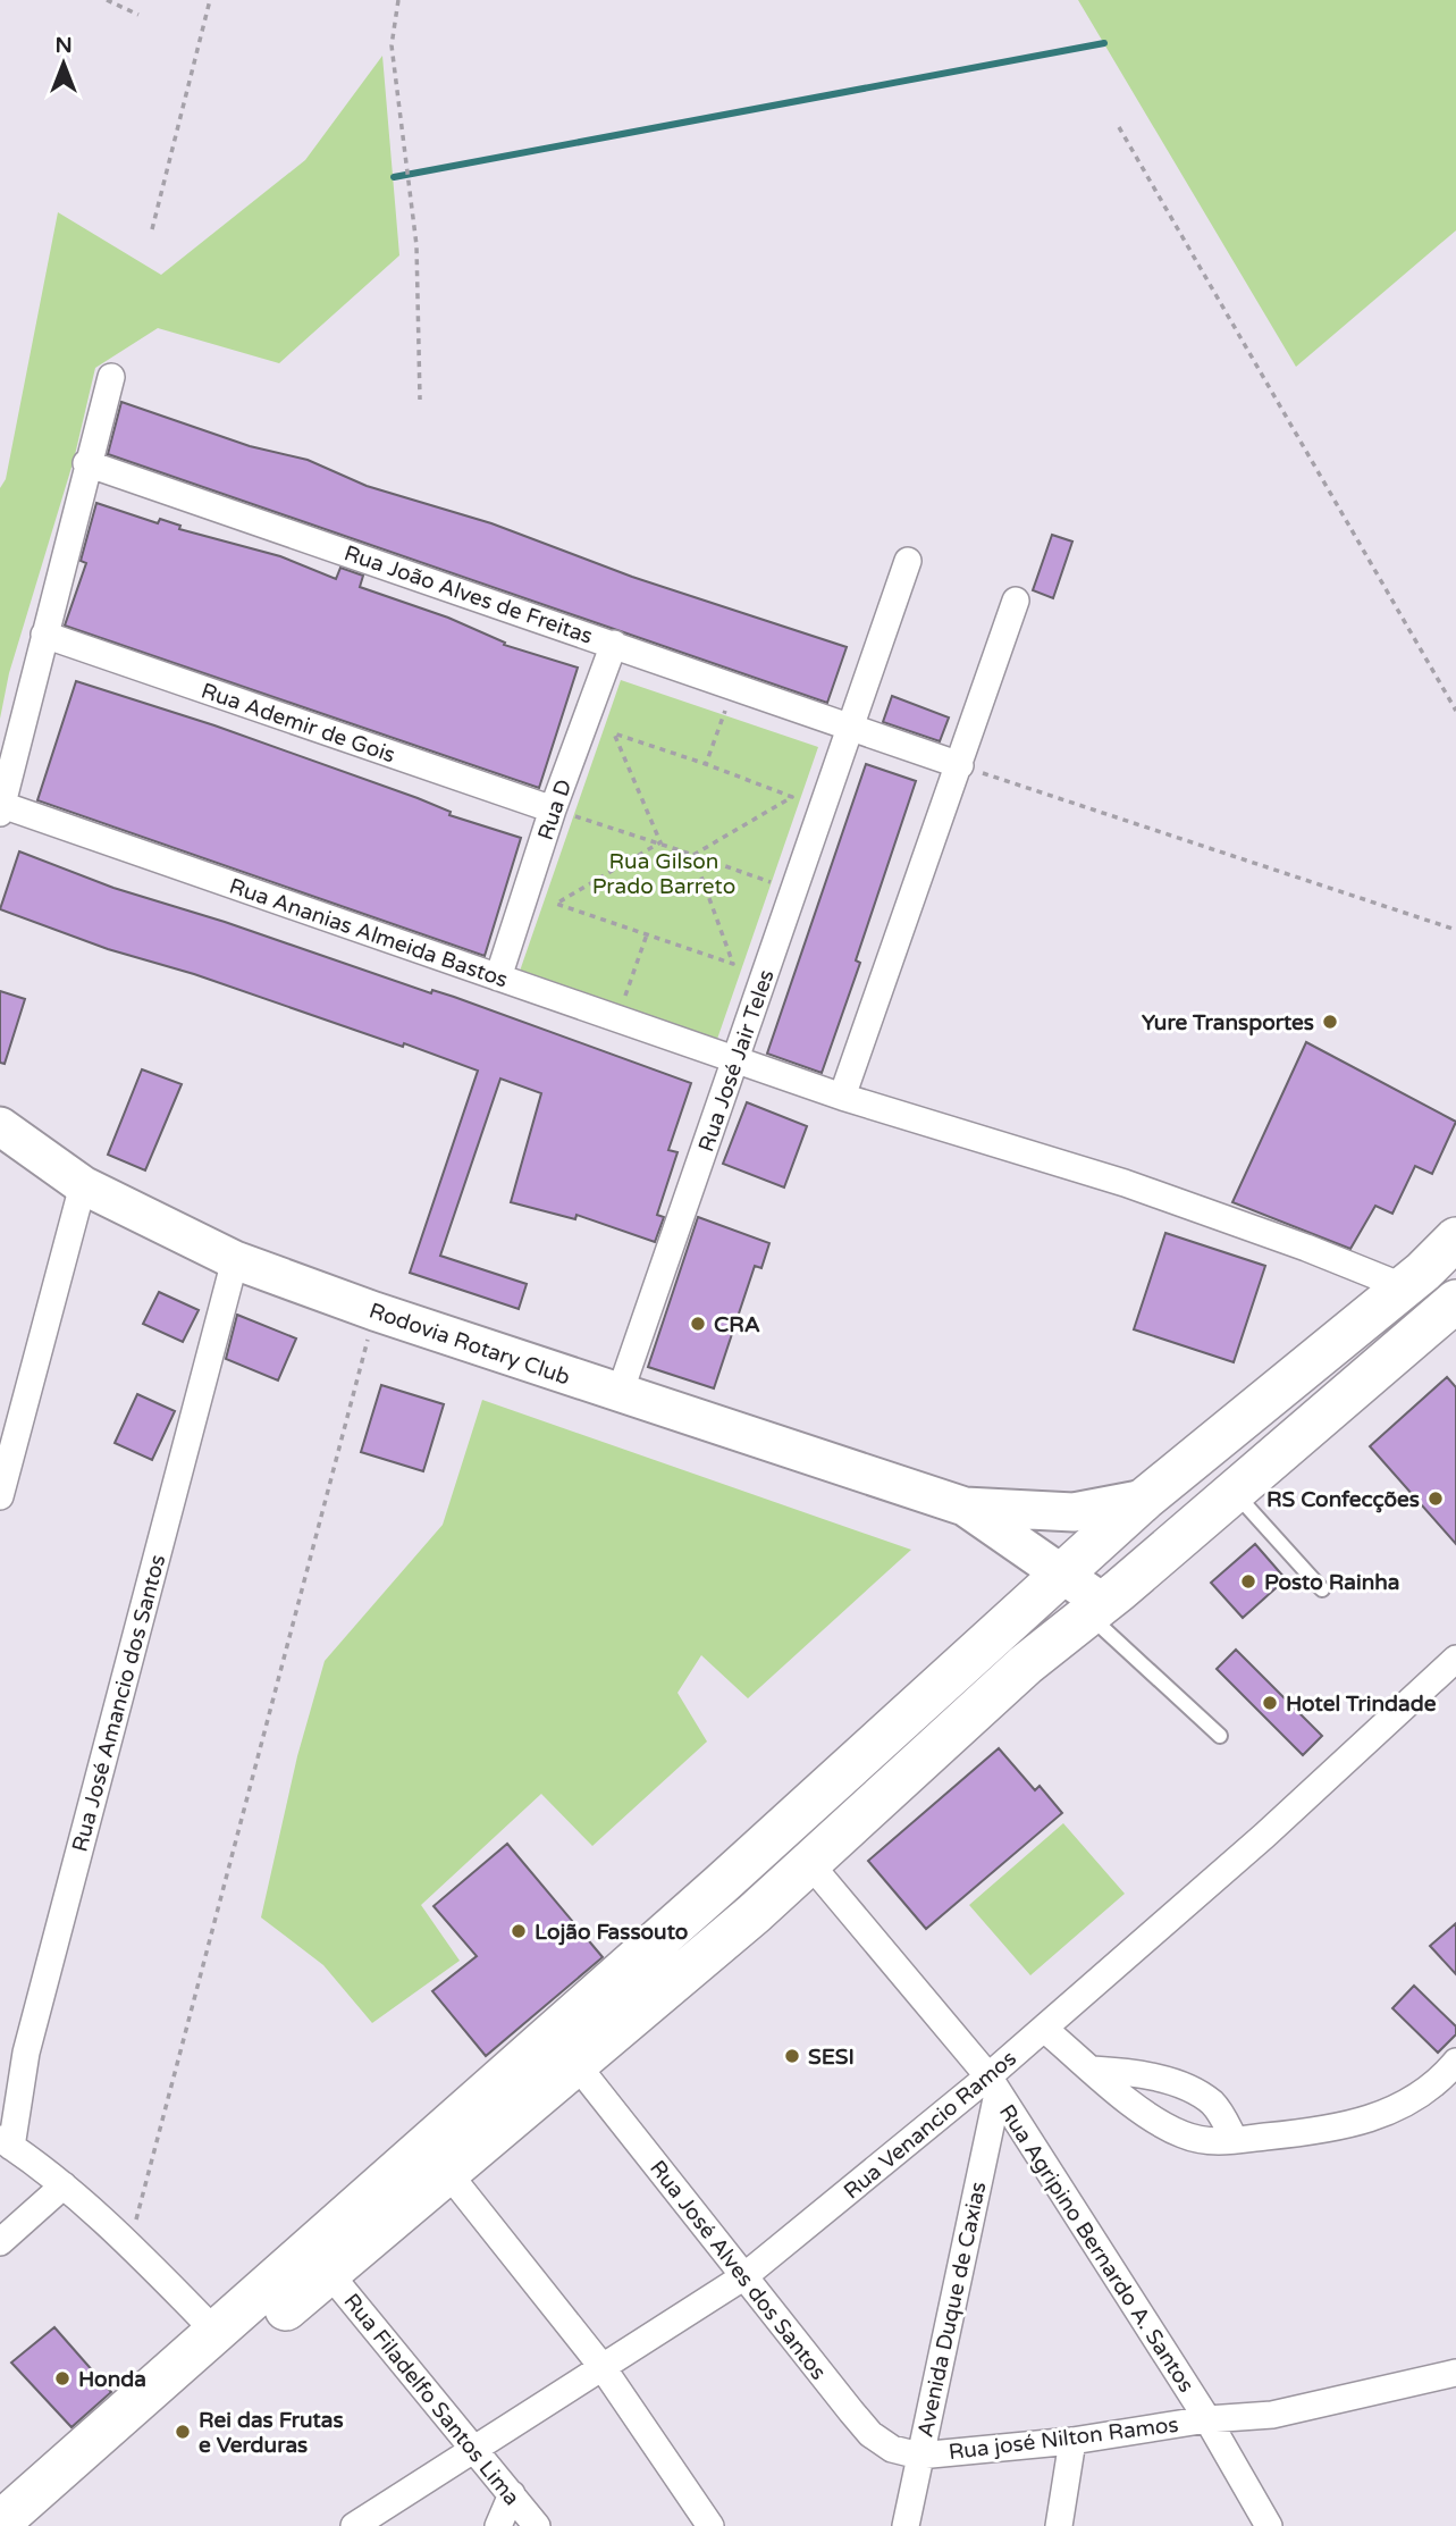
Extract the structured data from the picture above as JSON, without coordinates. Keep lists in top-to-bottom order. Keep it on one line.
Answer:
{"streets":{"main road":["Rodovia Rotary Club"],"street":["Rua João Alves de Freitas","Rua Ademir de Gois","Rua D","Rua Ananias Almeida Bastos","Rua José Jair Teles","Rua José Amancio dos Santos","Rua Venancio Ramos","Rua Agripino Bernardo A. Santos","Rua José Alves dos Santos","Avenida Duque de Caxias","Rua Filadelfo Santos Lima","Rua josé Nilton Ramos"]},"crossings":[["Rua João Alves de Freitas","Rua D"],["Rua João Alves de Freitas","Rua José Jair Teles"],["Rua Ademir de Gois","Rua D"],["Rua D","Rua Ananias Almeida Bastos"],["Rua Ananias Almeida Bastos","Rua José Jair Teles"],["Rua José Jair Teles","Rodovia Rotary Club"],["Rodovia Rotary Club","Rua José Amancio dos Santos"],["Rua Venancio Ramos","Rua Agripino Bernardo A. Santos"],["Rua Venancio Ramos","Rua José Alves dos Santos"],["Rua Venancio Ramos","Avenida Duque de Caxias"],["Rua Venancio Ramos","Rua Filadelfo Santos Lima"],["Rua Agripino Bernardo A. Santos","Avenida Duque de Caxias"],["Rua Agripino Bernardo A. Santos","Rua josé Nilton Ramos"],["Rua José Alves dos Santos","Avenida Duque de Caxias"],["Rua José Alves dos Santos","Rua josé Nilton Ramos"],["Avenida Duque de Caxias","Rua josé Nilton Ramos"]],"parks":["Rua Gilson Prado Barreto"],"places":["Yure Transportes","CRA","RS Confecções","Posto Rainha","Hotel Trindade","Lojão Fassouto","SESI","Honda","Rei das Frutas e Verduras"],"north":"top"}
